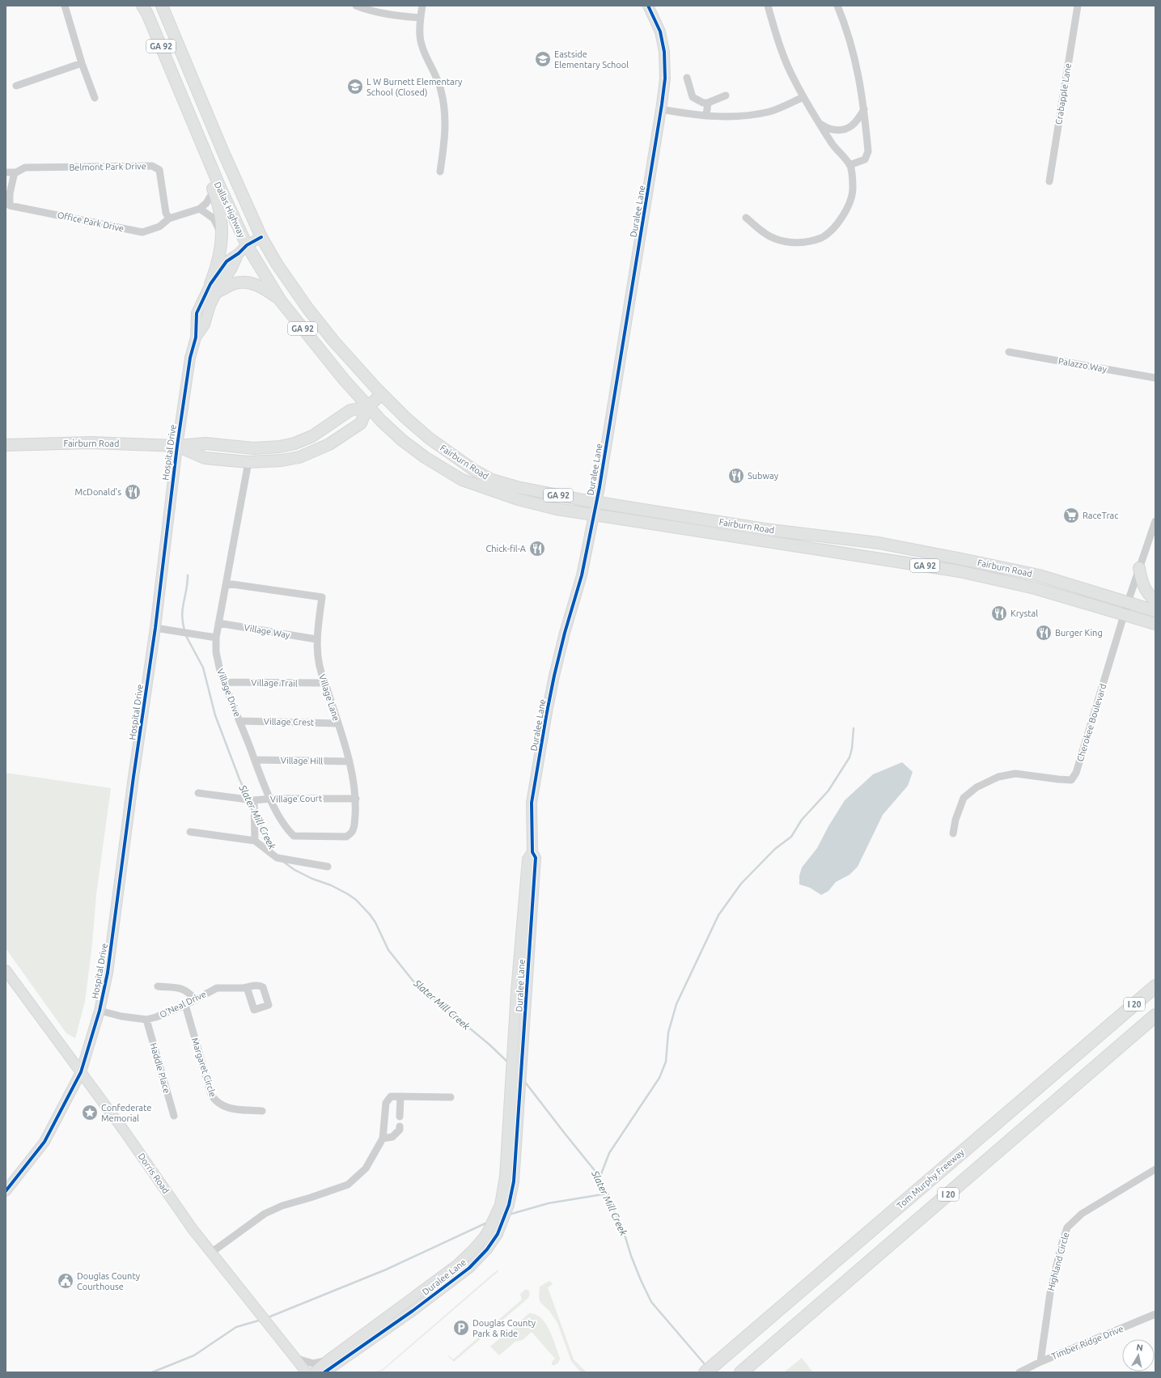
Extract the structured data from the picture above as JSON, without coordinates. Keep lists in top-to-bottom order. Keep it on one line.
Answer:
{"streets":{"highway":["I 20","Tom Murphy Freeway"],"main road":["GA 92","Dallas Highway","Fairburn Road"],"street":["Crabapple Lane","Belmont Park Drive","Duralee Lane","Office Park Drive","Palazzo Way","Hospital Drive","Village Way","Village Trail","Village Drive","Village Lane","Village Crest","Cherokee Boulevard","Village Hill","Village Court","O'Neal Drive","Margaret Circle","Haddle Place","Dorris Road","Highland Circle","Timber Ridge Drive"]},"crossings":[["Belmont Park Drive","Office Park Drive"],["Dallas Highway","Fairburn Road"],["Dallas Highway","Hospital Drive"],["Duralee Lane","Fairburn Road"],["Duralee Lane","Dorris Road"],["Fairburn Road","Hospital Drive"],["Fairburn Road","Village Drive"],["Fairburn Road","Cherokee Boulevard"],["Hospital Drive","O'Neal Drive"],["Hospital Drive","Dorris Road"],["Village Way","Village Drive"],["Village Way","Village Lane"],["Village Trail","Village Drive"],["Village Trail","Village Lane"],["Village Drive","Village Lane"],["Village Drive","Village Crest"],["Village Drive","Village Hill"],["Village Drive","Village Court"],["Village Lane","Village Crest"],["Village Lane","Village Hill"],["Village Lane","Village Court"],["O'Neal Drive","Margaret Circle"],["O'Neal Drive","Haddle Place"],["Highland Circle","Timber Ridge Drive"]],"water":["Slater Mill Creek"],"places":{"school or university":["Eastside Elementary School","L W Burnett Elementary School (Closed)"],"restaurant":["Subway","McDonald's","Chick-fil-A","Krystal","Burger King"],"supermarket":["RaceTrac"],"place":["Confederate Memorial"],"public building":["Douglas County Courthouse"],"parking":["Douglas County Park & Ride"]},"north":"top"}
